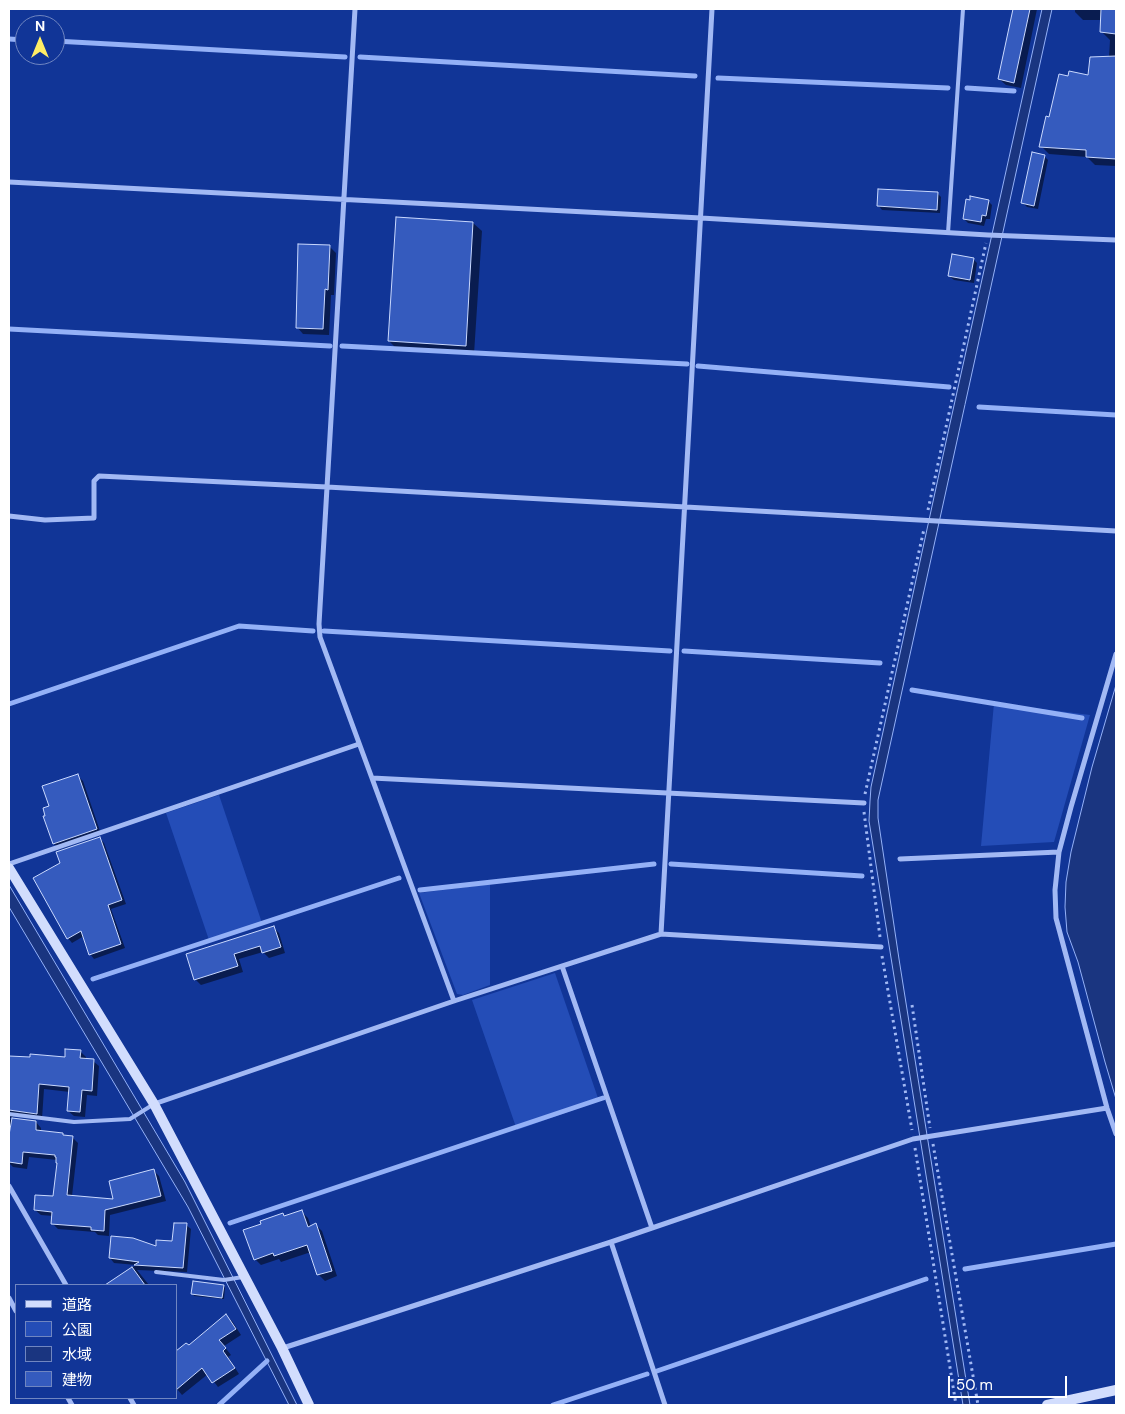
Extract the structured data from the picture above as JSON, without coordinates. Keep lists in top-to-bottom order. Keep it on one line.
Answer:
{"legend":["道路","公園","水域","建物"],"scale_bar":"50 m","north":"top"}
